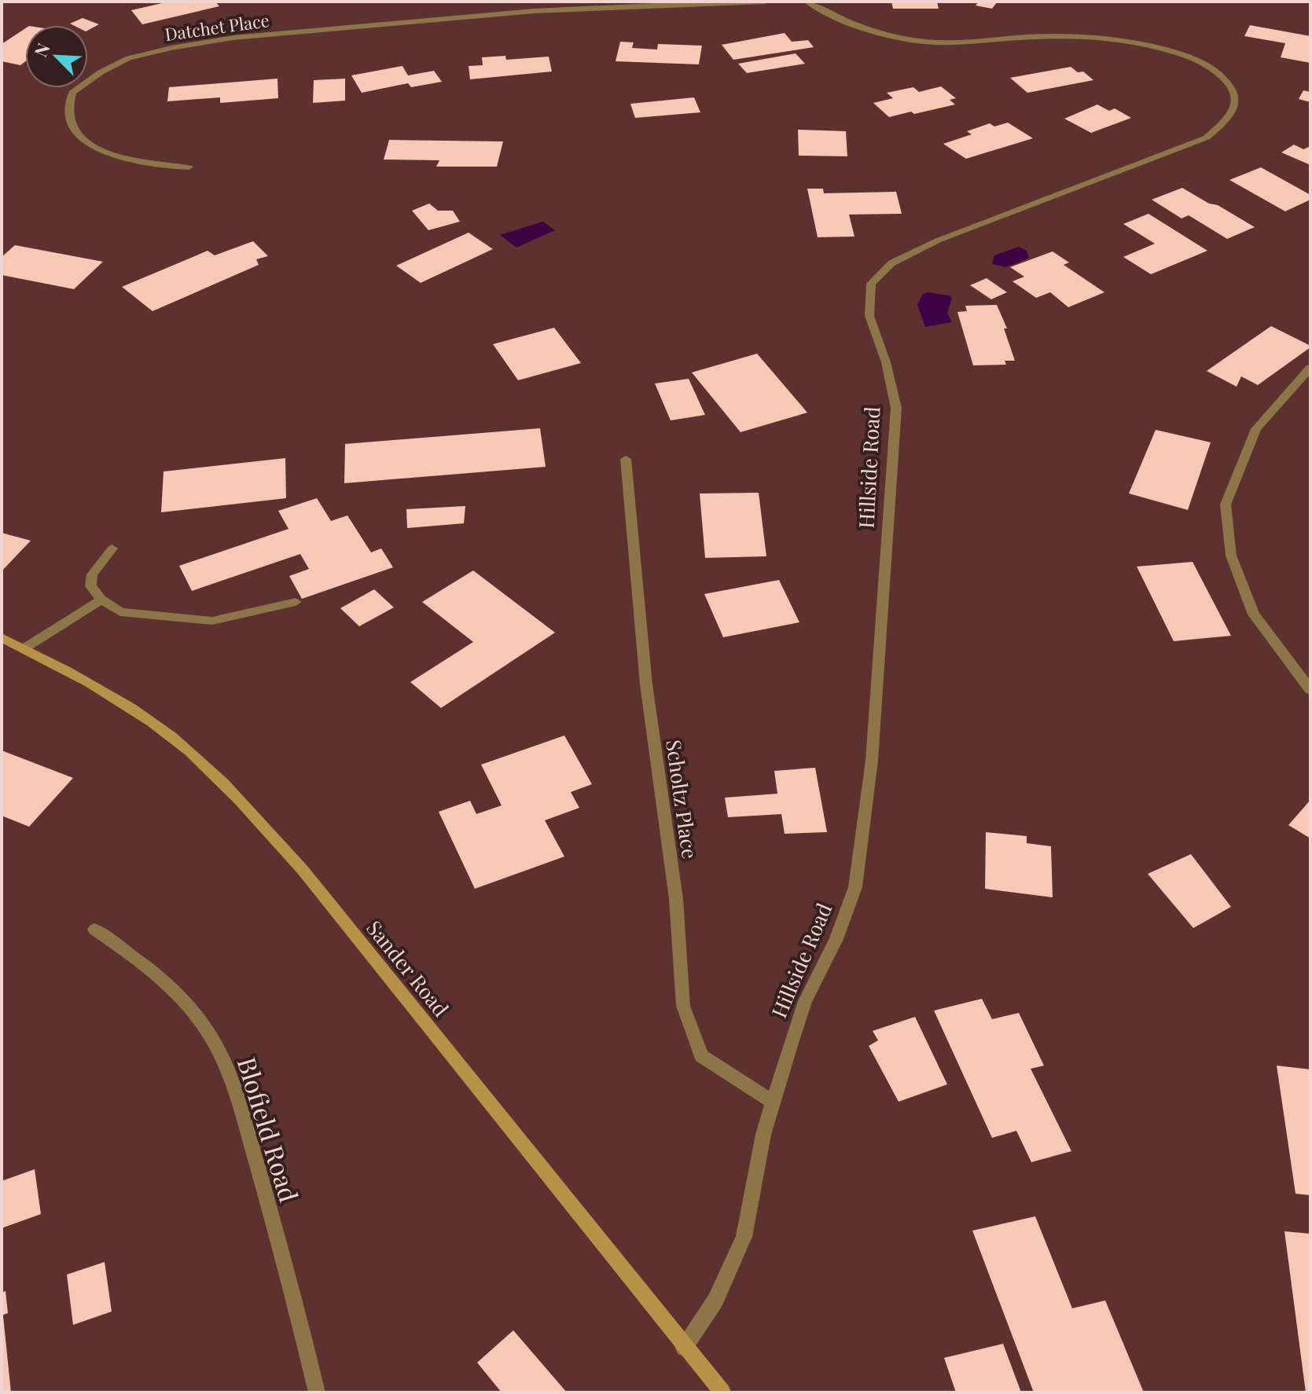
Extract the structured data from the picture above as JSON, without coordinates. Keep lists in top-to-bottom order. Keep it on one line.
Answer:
{"streets":{"main road":["Sander Road"],"street":["Datchet Place","Hillside Road","Scholtz Place","Blofield Road"]},"crossings":[["Hillside Road","Scholtz Place"],["Hillside Road","Sander Road"]],"north":"top left"}
